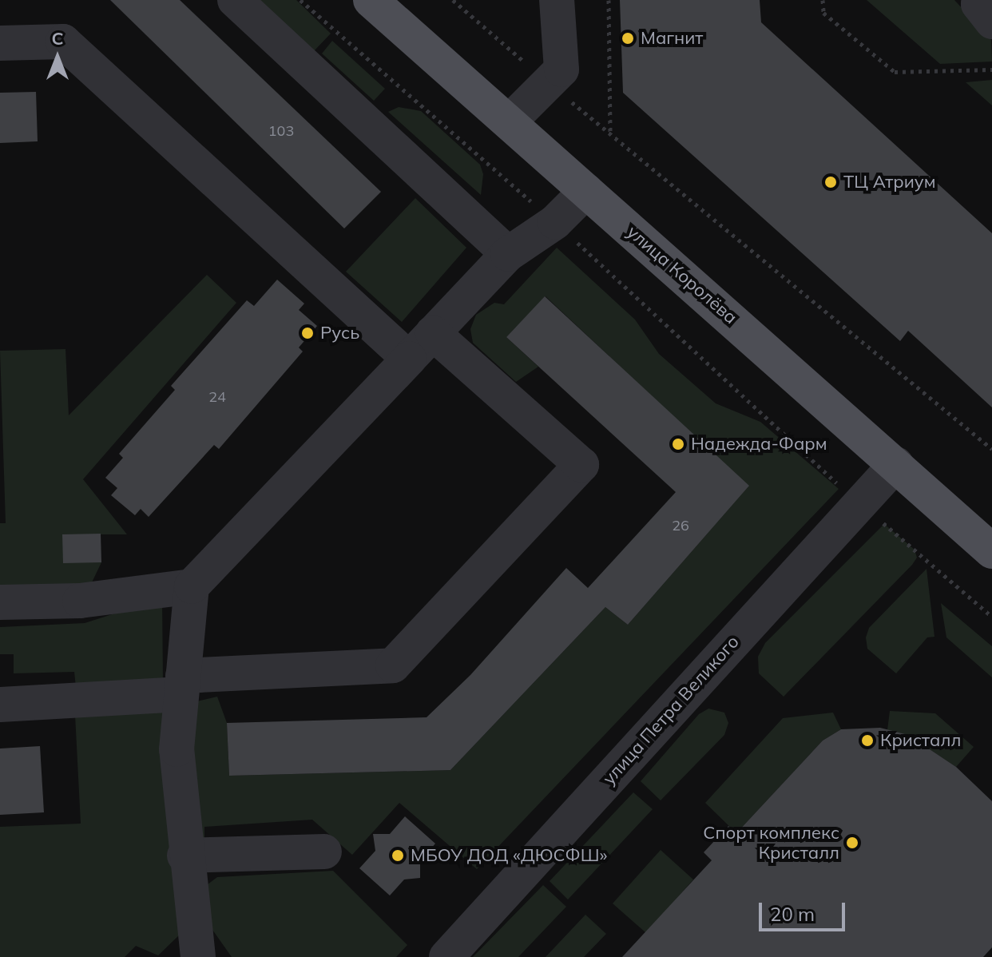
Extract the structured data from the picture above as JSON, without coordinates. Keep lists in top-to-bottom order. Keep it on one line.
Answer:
{"streets":{"main road":["улица Королёва"],"street":["улица Петра Великого"]},"crossings":[["улица Королёва","улица Петра Великого"]],"places":["Магнит","ТЦ Атриум","Русь","Надежда-Фарм","Кристалл","Спорт комплекс Кристалл","МБОУ ДОД «ДЮСФШ»"],"house_numbers":["103","24","26"],"scale_bar":"20 m","north":"top"}
